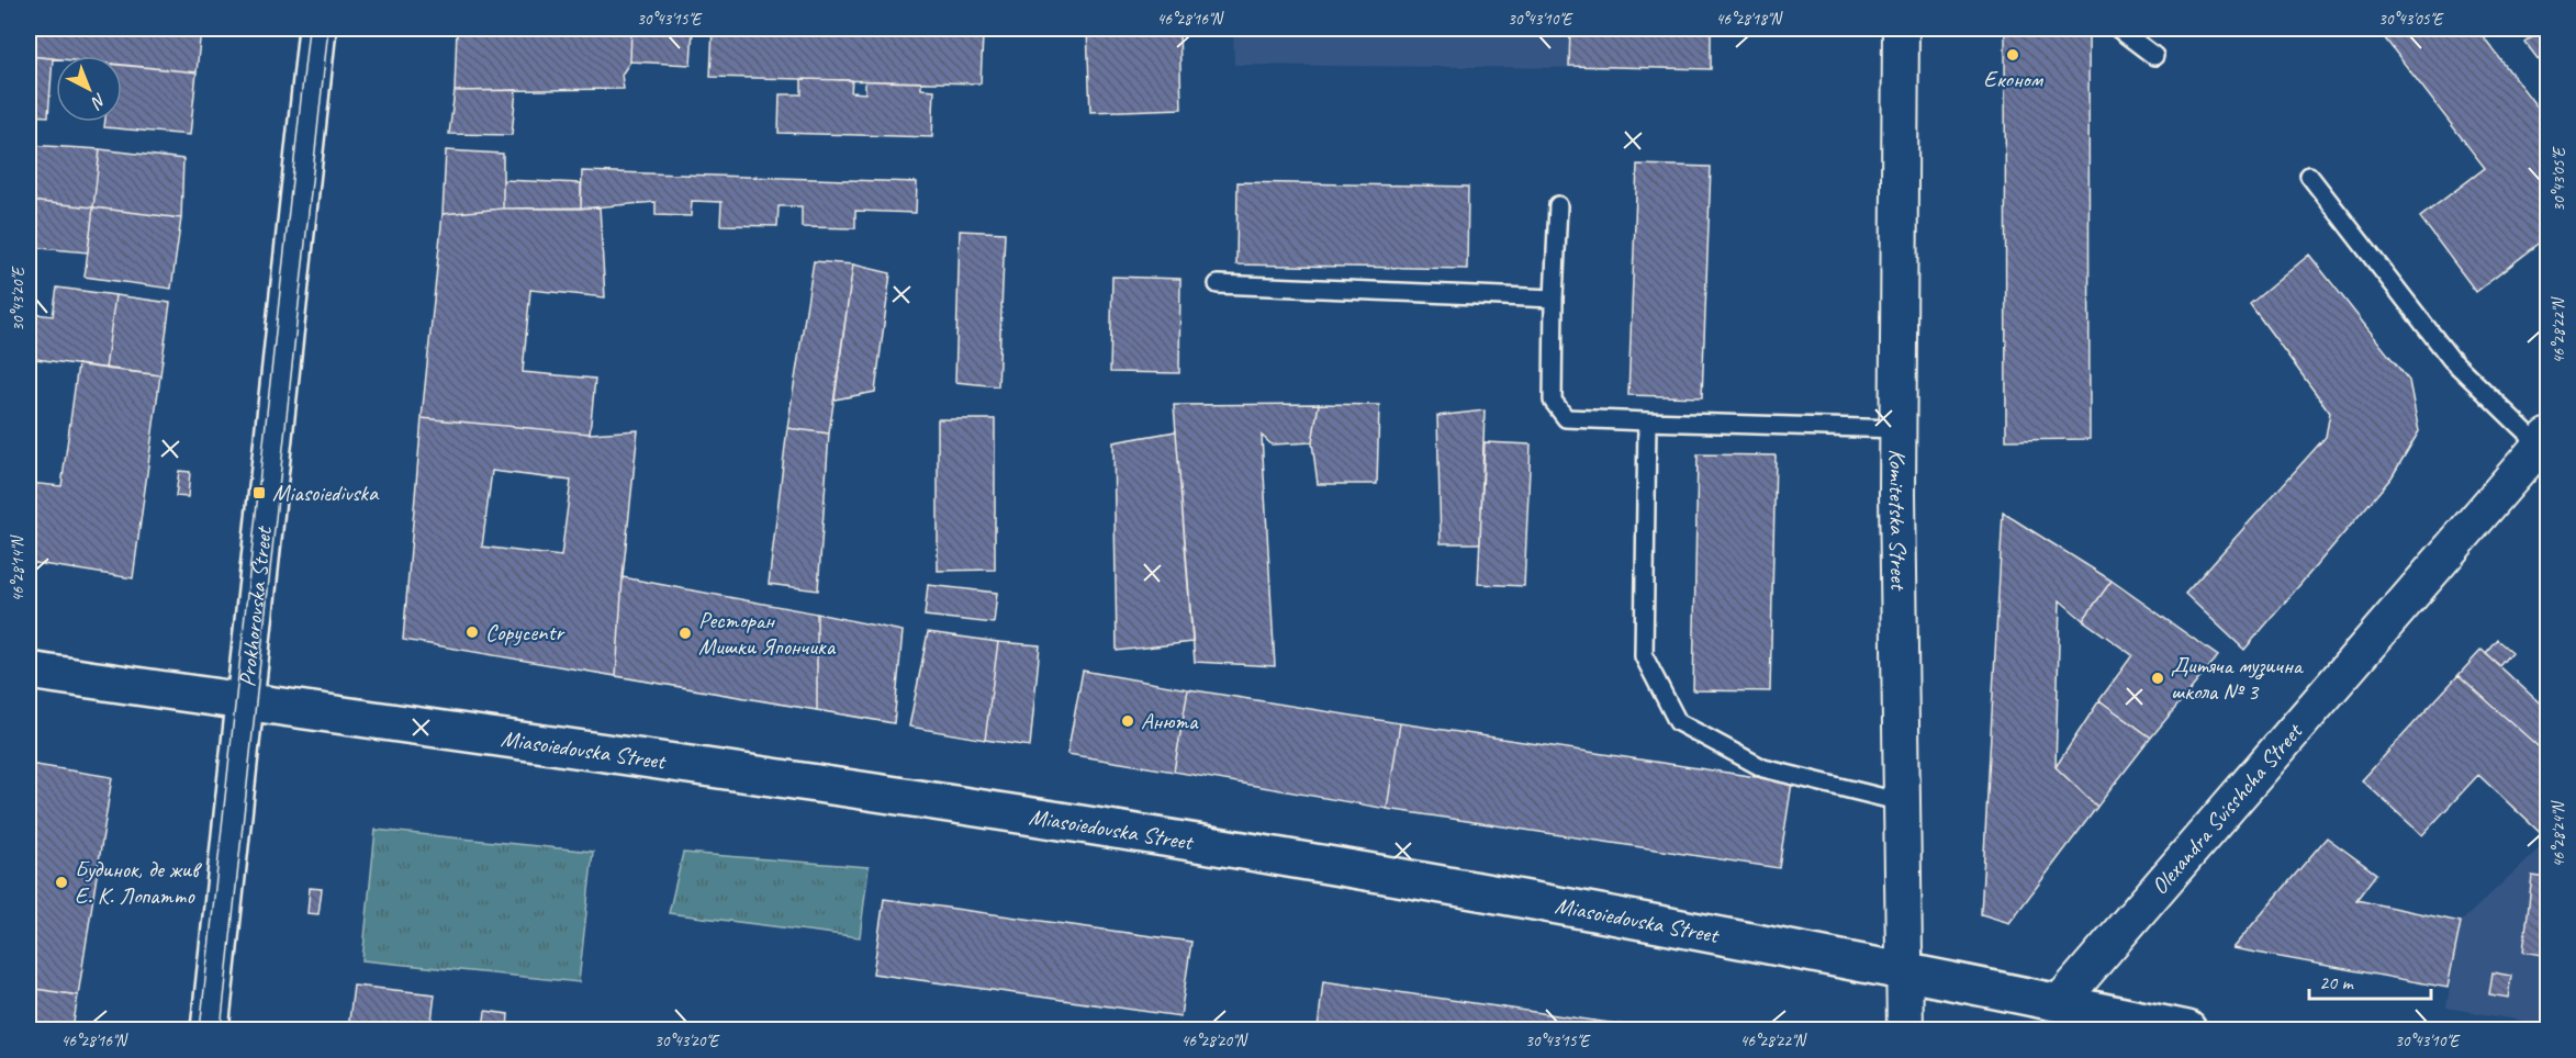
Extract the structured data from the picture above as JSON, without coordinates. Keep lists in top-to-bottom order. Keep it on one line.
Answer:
{"streets":{"main road":["Prokhorovska Street","Miasoiedovska Street"],"street":["Komitetska Street","Olexandra Svisshcha Street"]},"crossings":[["Komitetska Street","Miasoiedovska Street"],["Prokhorovska Street","Miasoiedovska Street"],["Miasoiedovska Street","Olexandra Svisshcha Street"]],"places":{"other":["Економ","Copycentr","Ресторан Мишки Япончика","Дитяча музична школа № 3","Анюта","Будинок, де жив Е. К. Лопатто"],"transit":["Miasoiedivska"]},"scale_bar":"20 m","north":"bottom right","coordinates":["30°43'15\"E","46°28'16\"N","30°43'10\"E","46°28'18\"N","30°43'05\"E","30°43'20\"E","46°28'22\"N","46°28'14\"N","46°28'24\"N","46°28'20\"N"]}
